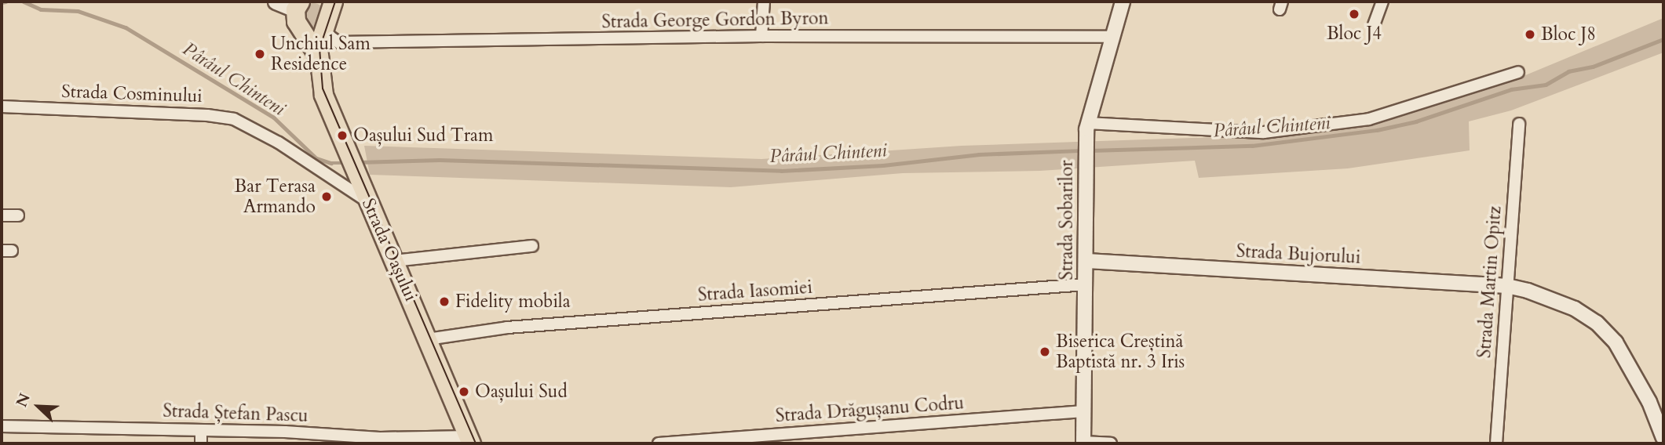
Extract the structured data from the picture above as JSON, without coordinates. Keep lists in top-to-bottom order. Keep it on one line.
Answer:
{"streets":{"main road":["Strada Oașului"],"street":["Strada George Gordon Byron","Strada Cosminului","Strada Sobarilor","Strada Bujorului","Strada Martin Opitz","Strada Iasomiei","Strada Drăgușanu Codru","Strada Ștefan Pascu"]},"crossings":[["Strada George Gordon Byron","Strada Sobarilor"],["Strada George Gordon Byron","Strada Oașului"],["Strada Cosminului","Strada Oașului"],["Strada Sobarilor","Strada Bujorului"],["Strada Sobarilor","Strada Iasomiei"],["Strada Sobarilor","Strada Drăgușanu Codru"],["Strada Oașului","Strada Iasomiei"],["Strada Oașului","Strada Ștefan Pascu"],["Strada Bujorului","Strada Martin Opitz"]],"water":["Pârâul Chinteni"],"places":["Bloc J4","Bloc J8","Unchiul Sam Residence","Oașului Sud Tram","Bar Terasa Armando","Fidelity mobila","Biserica Creștină Baptistă nr. 3 Iris","Oașului Sud"],"north":"top left"}
